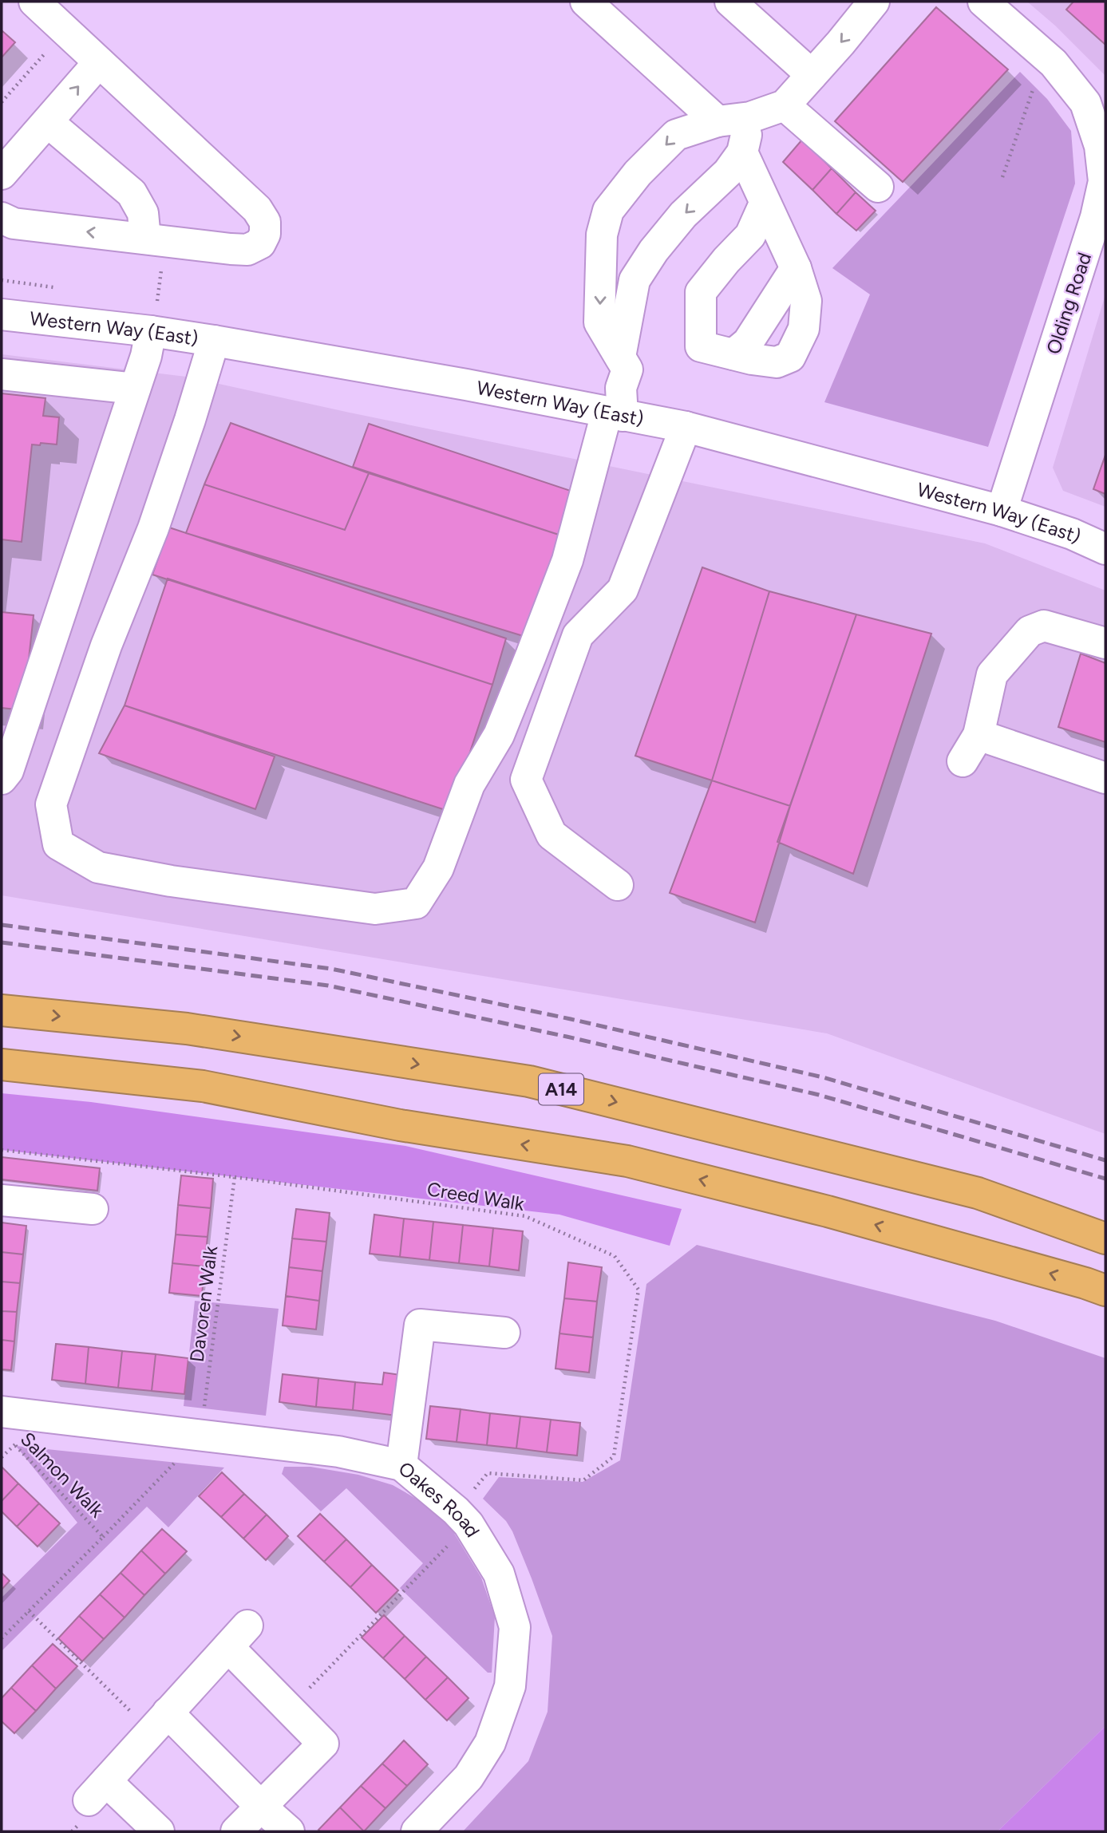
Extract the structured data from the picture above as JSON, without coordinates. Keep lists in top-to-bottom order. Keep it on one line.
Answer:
{"streets":{"highway":["A14"],"street":["Olding Road","Western Way (East)","Oakes Road"],"path":["Creed Walk","Davoren Walk","Salmon Walk"]},"crossings":[["Olding Road","Western Way (East)"],["Creed Walk","Davoren Walk"],["Creed Walk","Oakes Road"],["Davoren Walk","Salmon Walk"],["Davoren Walk","Oakes Road"],["Salmon Walk","Oakes Road"]]}
